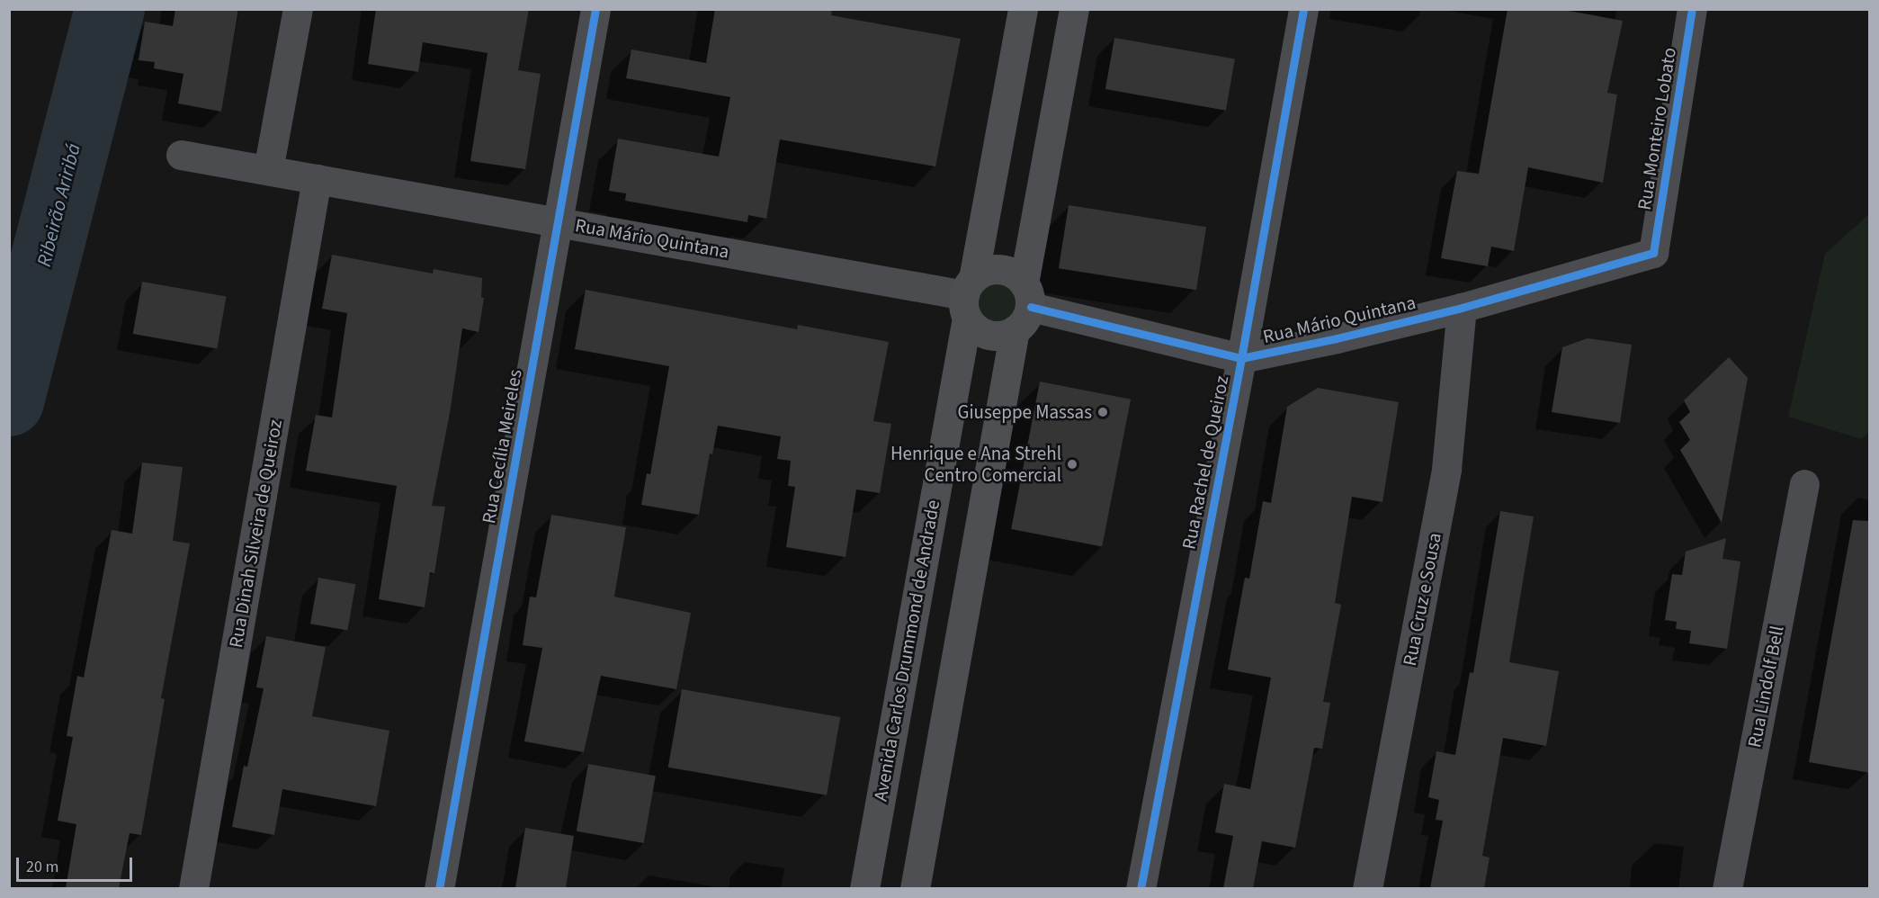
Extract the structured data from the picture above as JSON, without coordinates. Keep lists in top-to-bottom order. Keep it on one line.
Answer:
{"streets":{"main road":["Avenida Carlos Drummond de Andrade"],"street":["Rua Monteiro Lobato","Rua Mário Quintana","Rua Cecília Meireles","Rua Rachel de Queiroz","Rua Dinah Silveira de Queiroz","Rua Cruz e Sousa","Rua Lindolf Bell"]},"crossings":[["Rua Monteiro Lobato","Rua Mário Quintana"],["Rua Mário Quintana","Rua Cecília Meireles"],["Rua Mário Quintana","Rua Rachel de Queiroz"],["Rua Mário Quintana","Rua Dinah Silveira de Queiroz"],["Rua Mário Quintana","Rua Cruz e Sousa"],["Rua Mário Quintana","Avenida Carlos Drummond de Andrade"]],"water":["Ribeirão Ariribá"],"places":["Giuseppe Massas","Henrique e Ana Strehl Centro Comercial"],"scale_bar":"20 m"}
